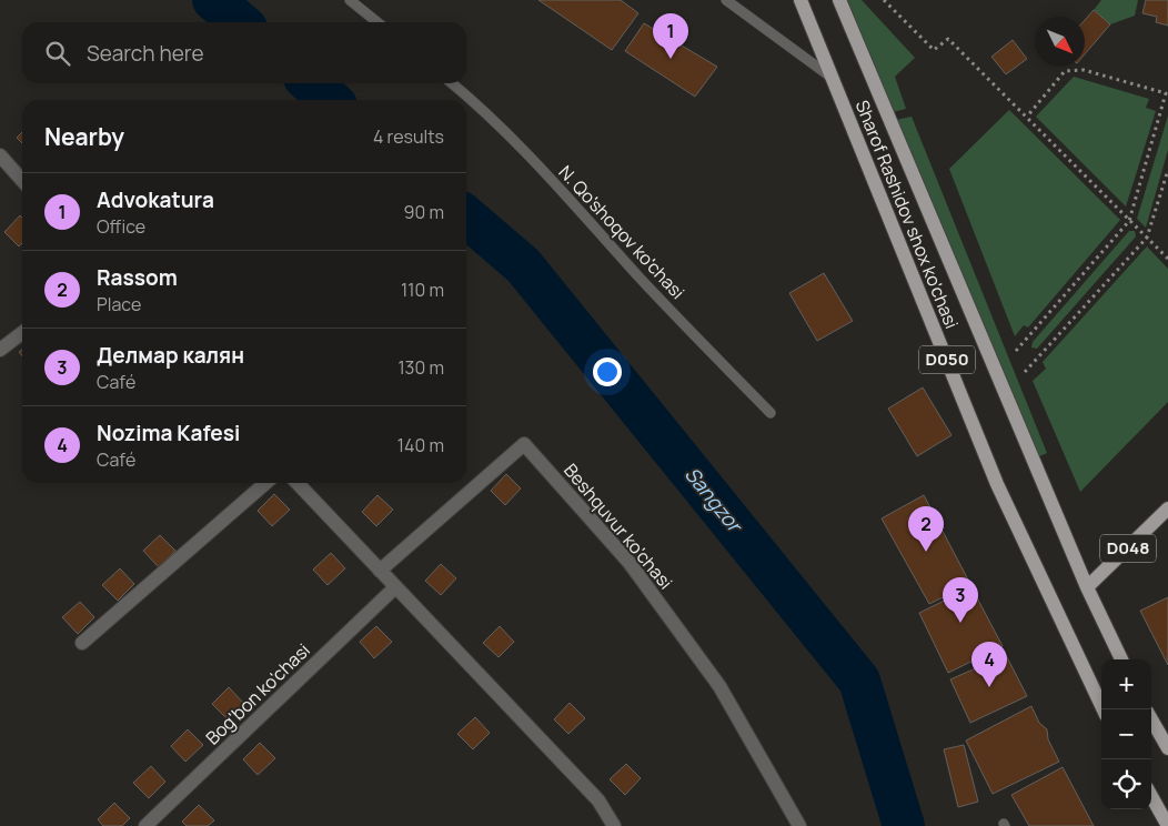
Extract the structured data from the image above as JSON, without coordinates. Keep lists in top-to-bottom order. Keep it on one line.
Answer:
{"streets":{"main road":["Sharof Rashidov shox ko'chasi","D050","D048"],"street":["Beshquvur ko'chasi","Bog'bon ko'chasi"],"lane":["N. Qo'shoqov ko'chasi"]},"crossings":[["Sharof Rashidov shox ko'chasi","D048"]],"water":["Sangzor"],"north":"bottom right","page":{"pins":["1","2","3","4"],"search":"Search here","heading":["Nearby","4 results"],"list":[{"mark":"1","name":"Advokatura","note":"Office","value":"90 m"},{"mark":"2","name":"Rassom","note":"Place","value":"110 m"},{"mark":"3","name":"Делмар калян","note":"Café","value":"130 m"},{"mark":"4","name":"Nozima Kafesi","note":"Café","value":"140 m"}],"map_buttons":["+","−"]}}
